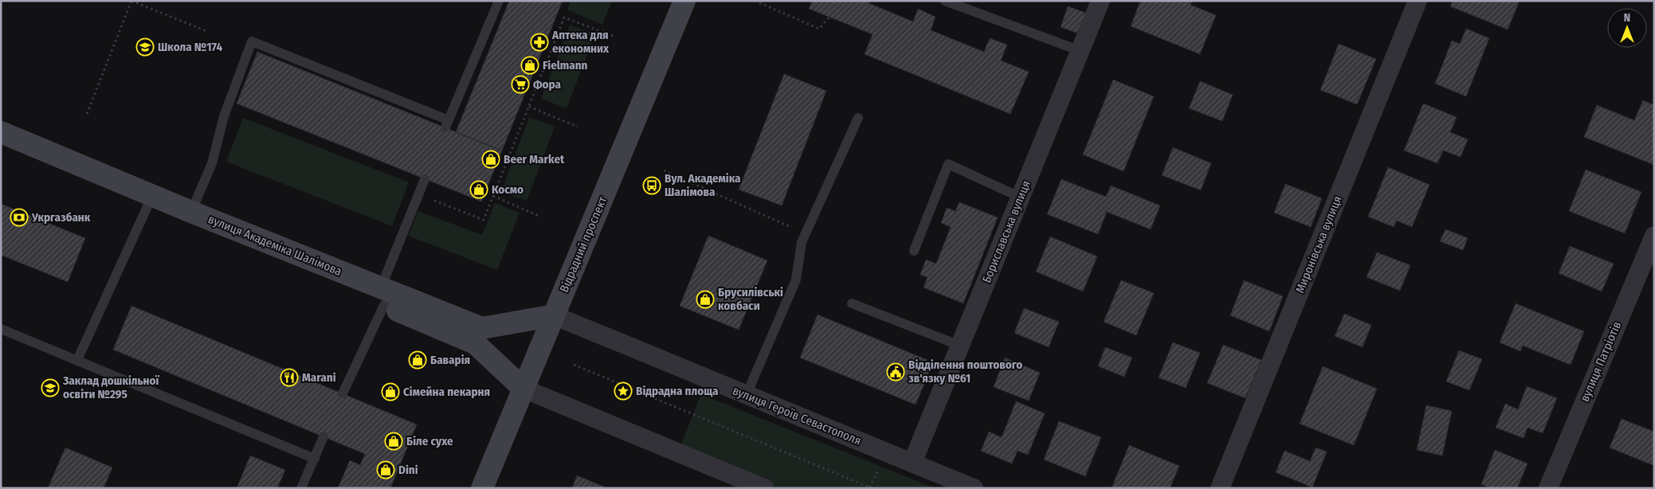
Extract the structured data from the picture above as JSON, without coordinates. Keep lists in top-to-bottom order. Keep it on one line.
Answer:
{"streets":{"street":["Бориславська вулиця","Відрадний проспект","Миронівська вулиця","вулиця Академіка Шалімова","вулиця Патріотів","вулиця Героїв Севастополя"]},"crossings":[["Бориславська вулиця","вулиця Героїв Севастополя"],["Відрадний проспект","вулиця Академіка Шалімова"],["Відрадний проспект","вулиця Героїв Севастополя"],["вулиця Академіка Шалімова","вулиця Героїв Севастополя"]],"places":{"pharmacy":["Аптека для економних"],"school or university":["Школа №174","Заклад дошкільної освіти №295"],"shop":["Fielmann","Beer Market","Космо","Брусилівські ковбаси","Баварія","Сімейна пекарня","Біле сухе","Dini"],"supermarket":["Фора"],"bus stop":["Вул. Академіка Шалімова"],"bank":["Укргазбанк"],"public building":["Відділення поштового зв'язку №61"],"restaurant":["Marani"],"place":["Відрадна площа"]},"north":"top"}
